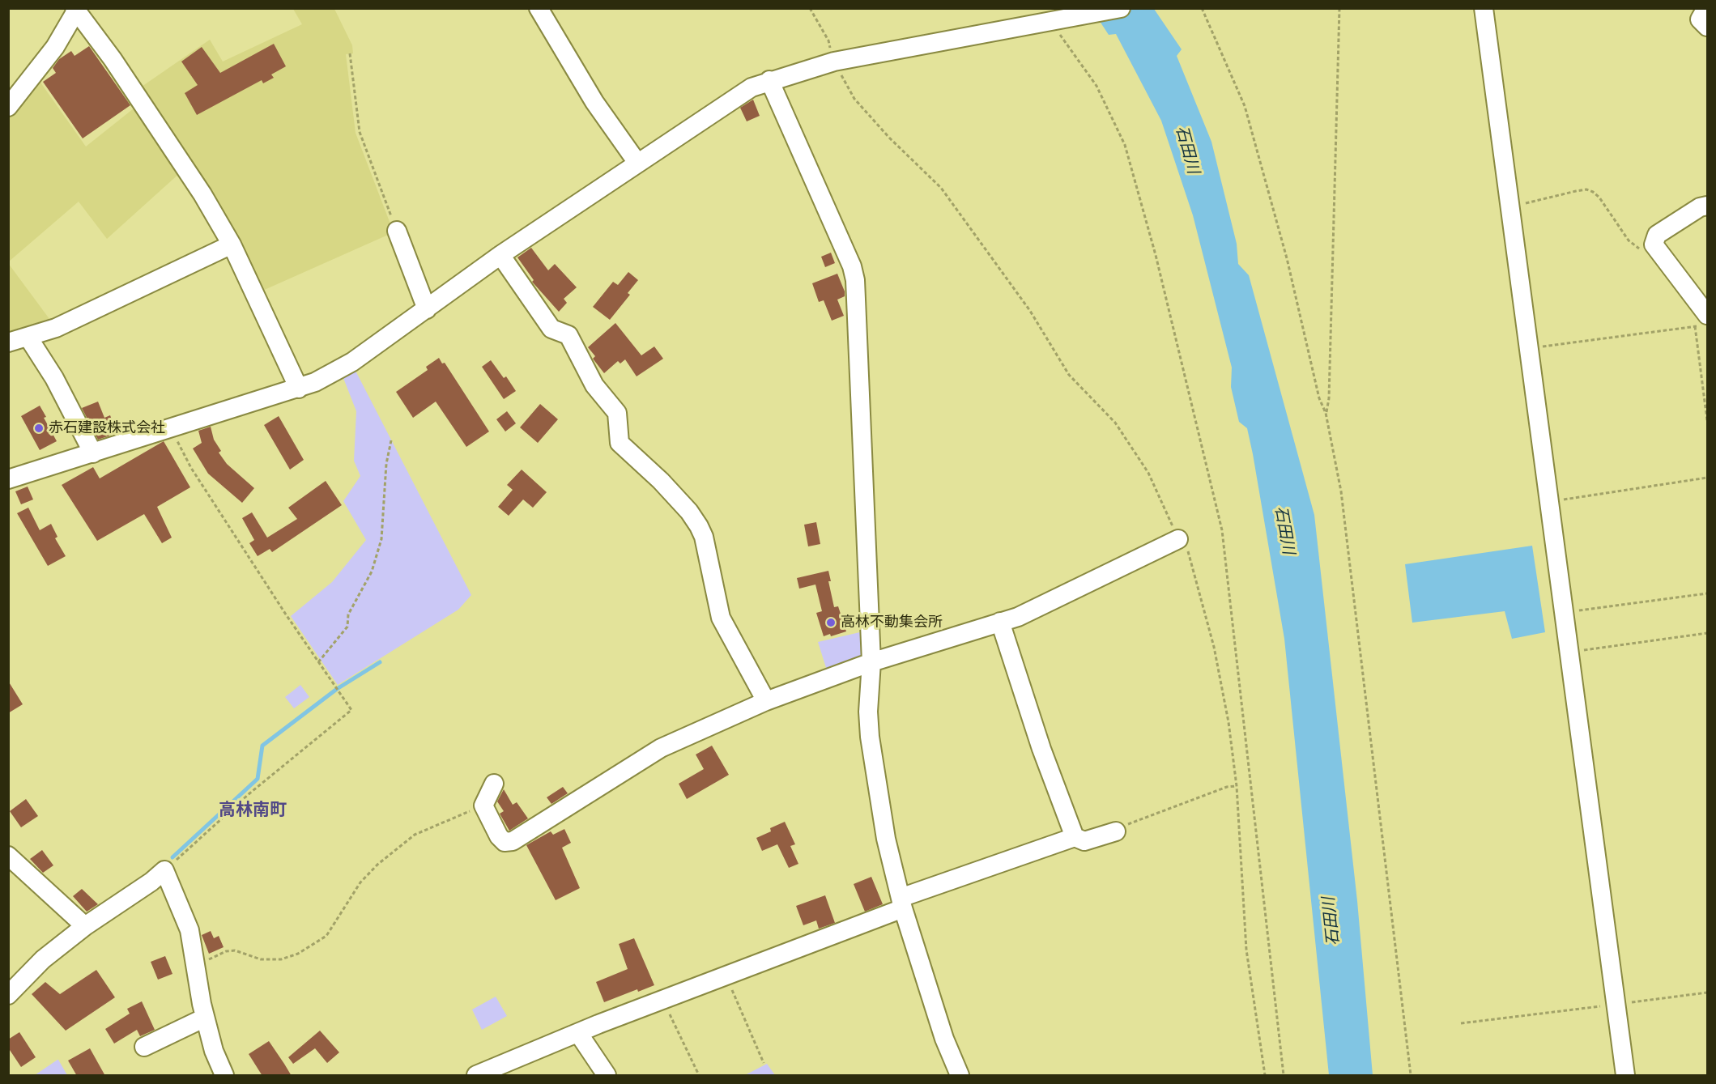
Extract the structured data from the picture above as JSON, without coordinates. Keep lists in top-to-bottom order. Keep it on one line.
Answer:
{"districts":["高林南町"],"water":["石田川"],"places":["赤石建設株式会社","高林不動集会所"]}
